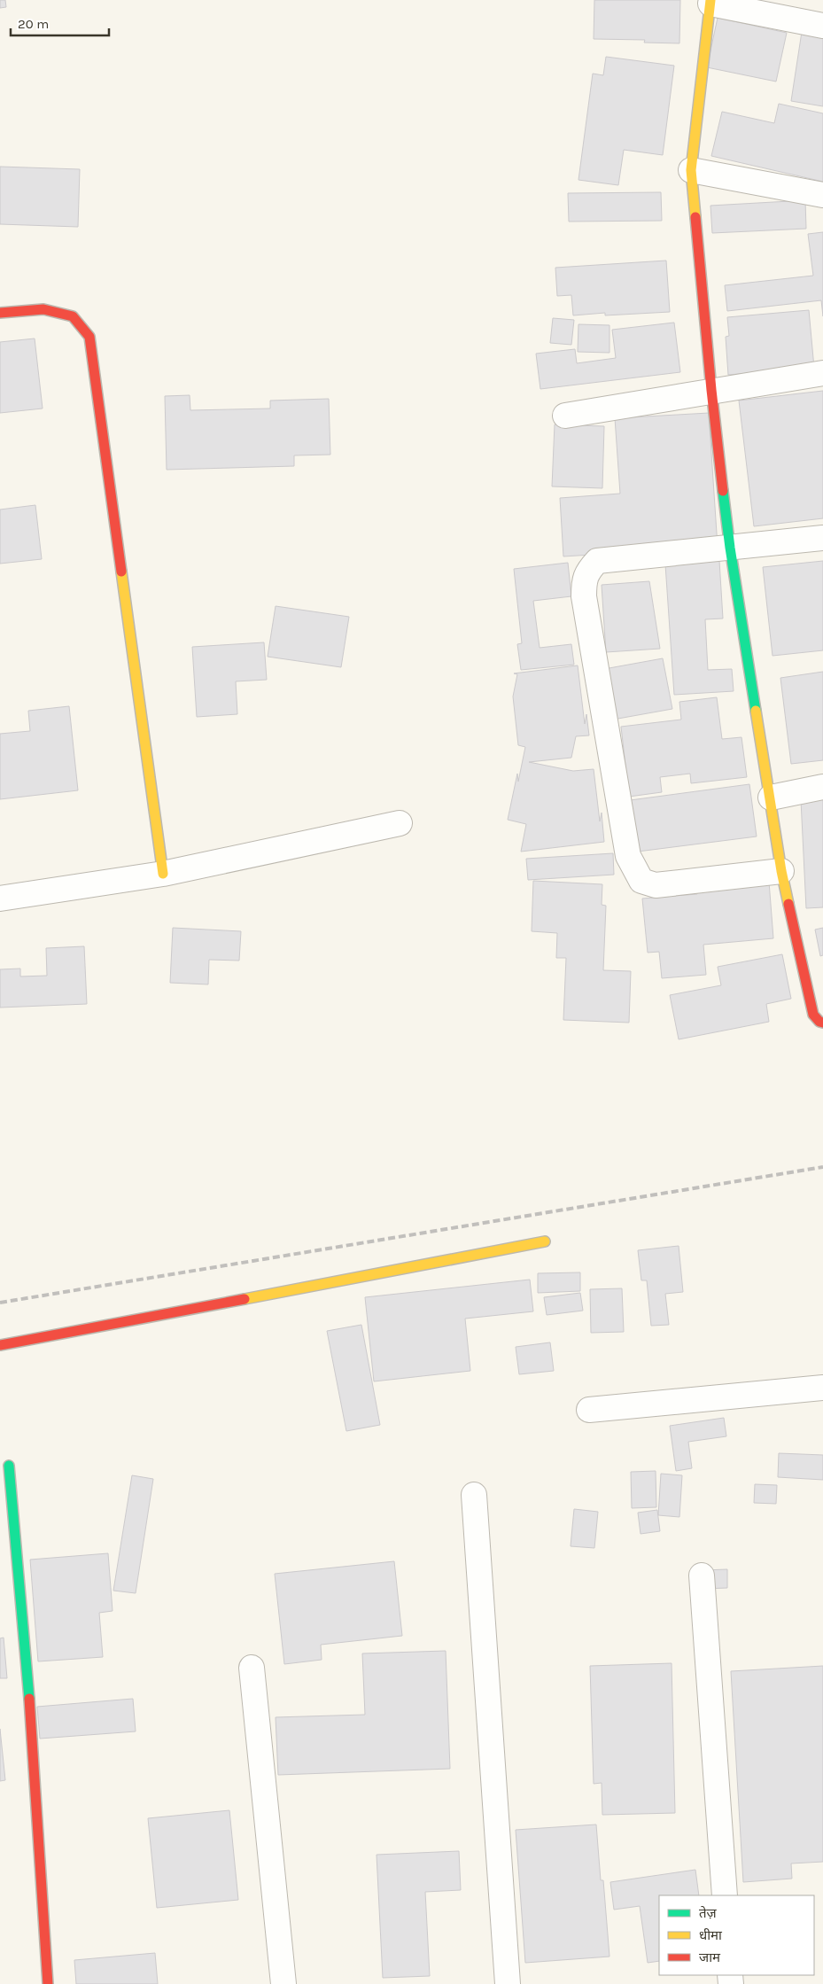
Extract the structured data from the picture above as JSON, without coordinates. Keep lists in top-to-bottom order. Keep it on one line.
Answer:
{"legend":["तेज़","धीमा","जाम"],"scale_bar":"20 m"}
